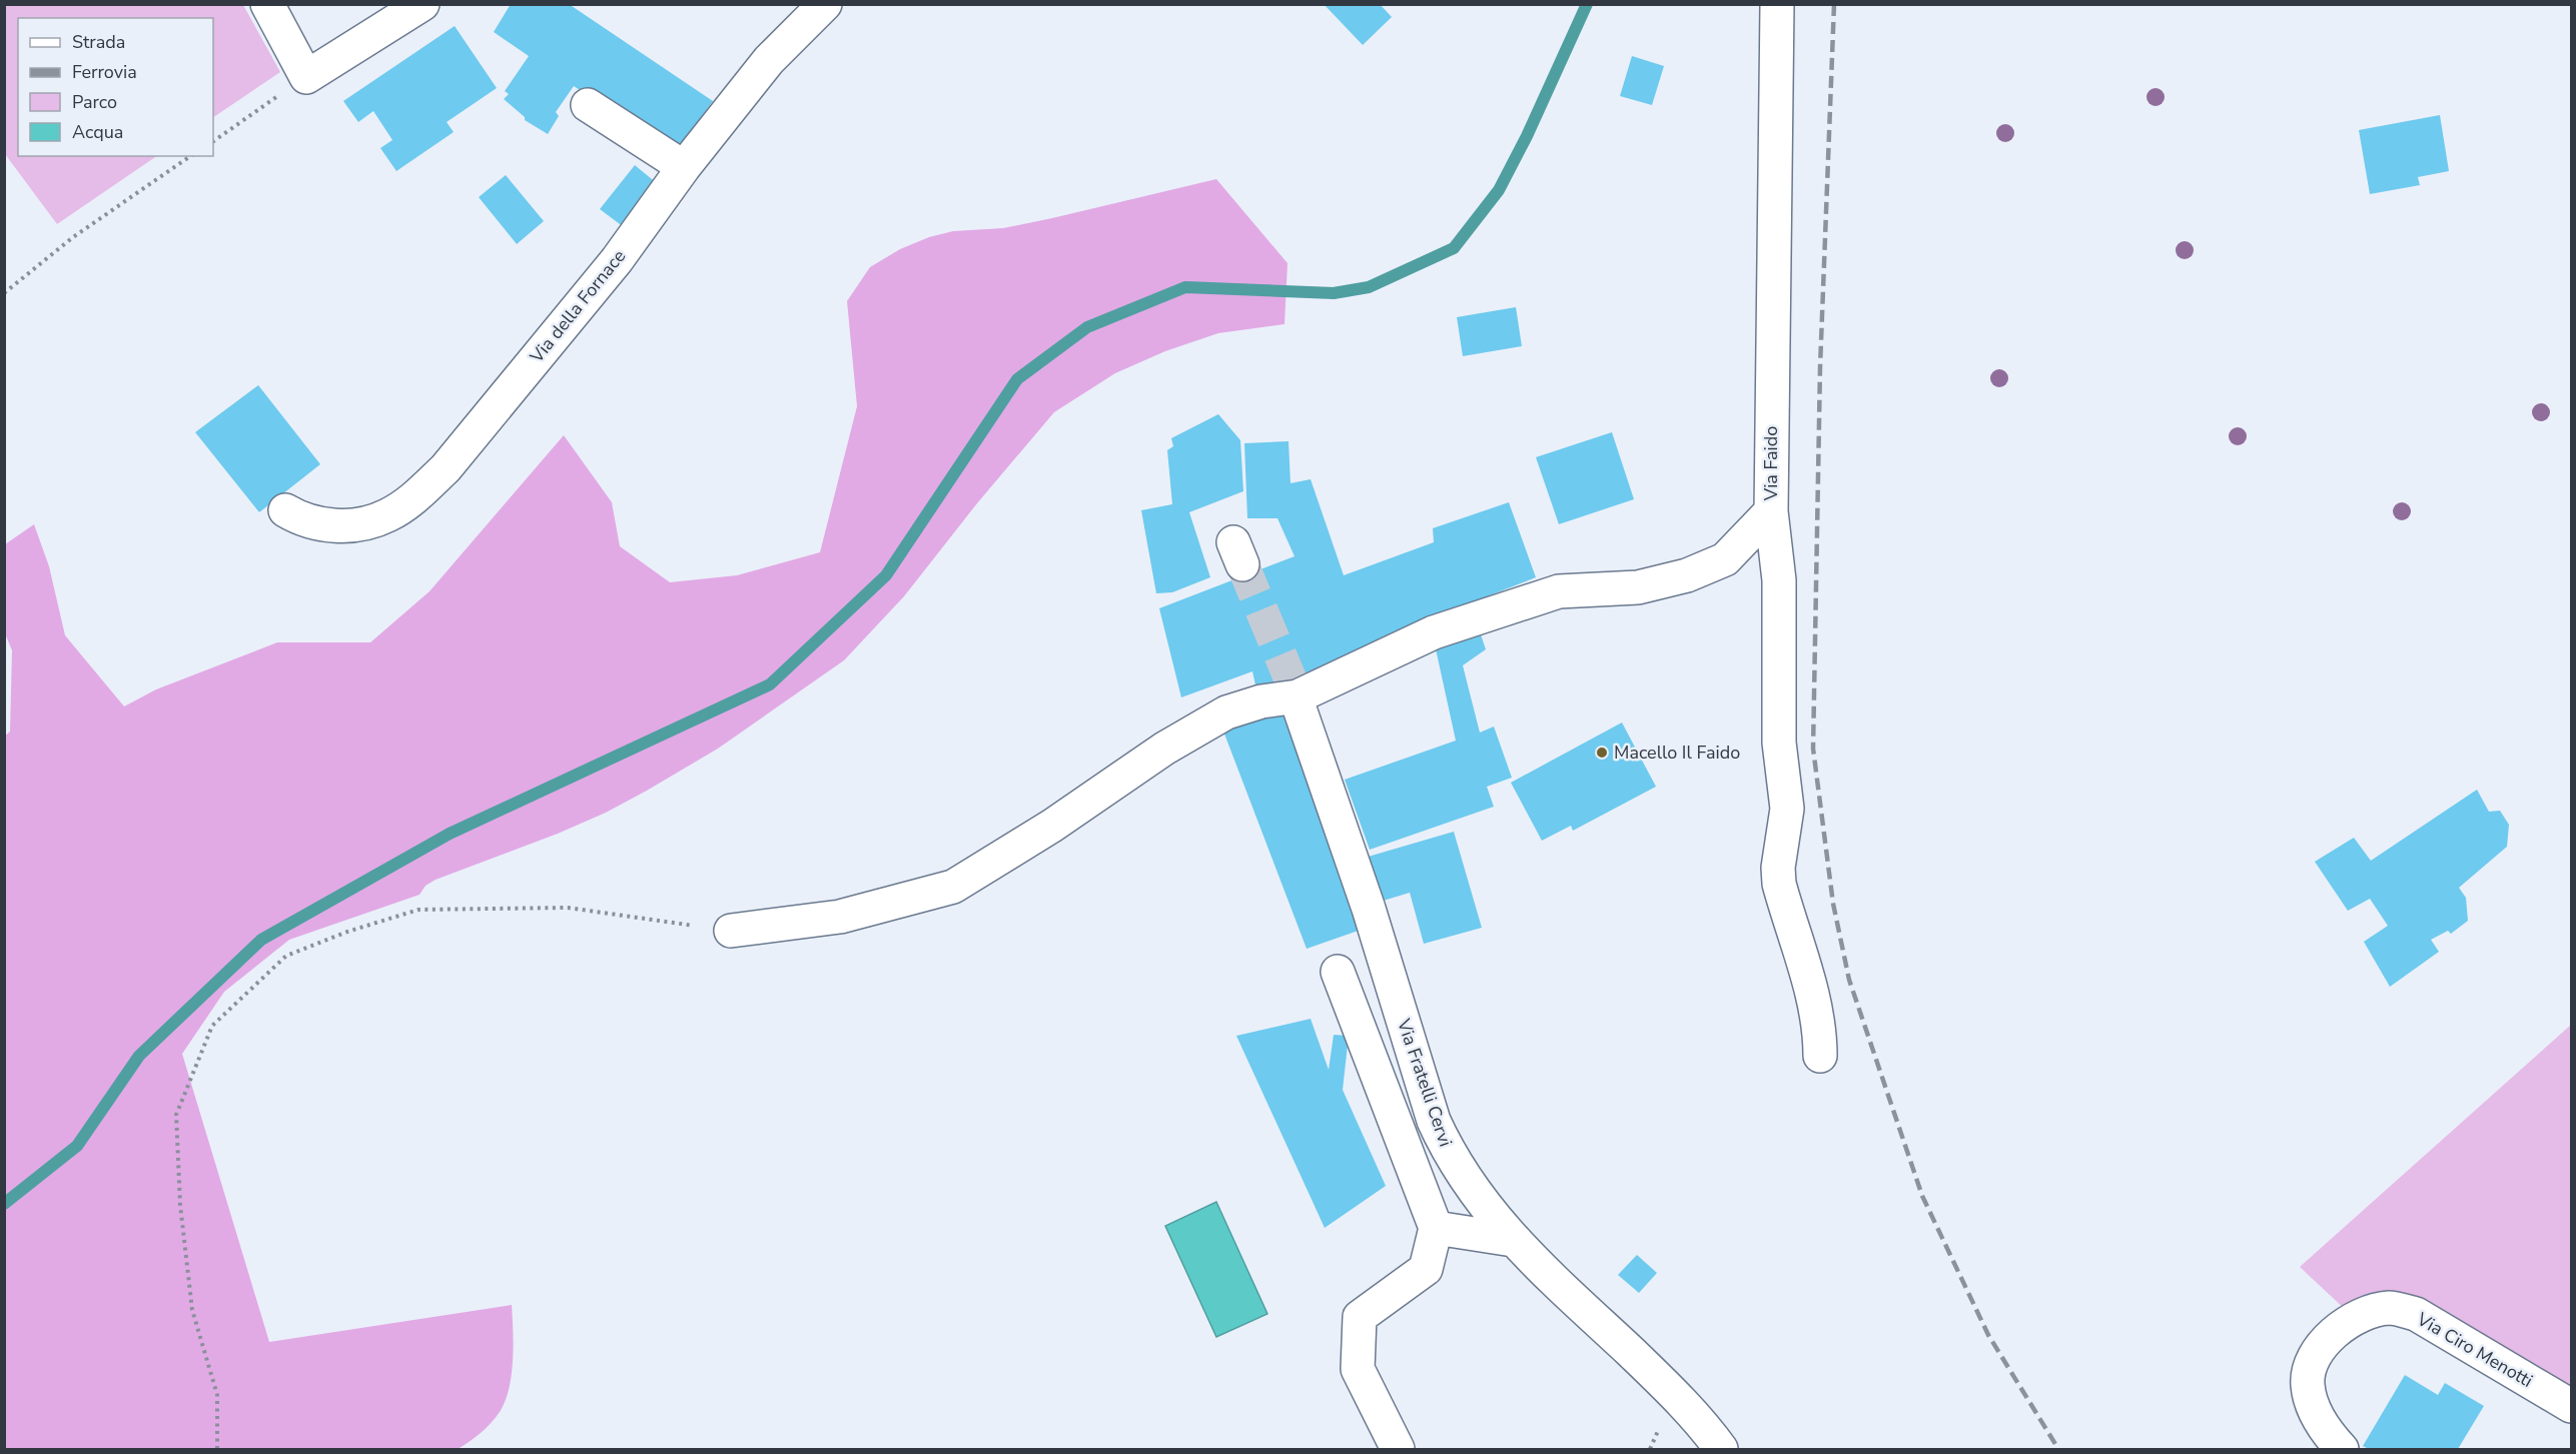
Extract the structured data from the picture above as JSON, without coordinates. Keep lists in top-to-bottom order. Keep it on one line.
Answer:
{"streets":{"street":["Via della Fornace","Via Faido","Via Fratelli Cervi","Via Ciro Menotti"]},"crossings":[["Via Faido","Via Fratelli Cervi"]],"places":["Macello Il Faido"],"legend":["Strada","Ferrovia","Parco","Acqua"]}
